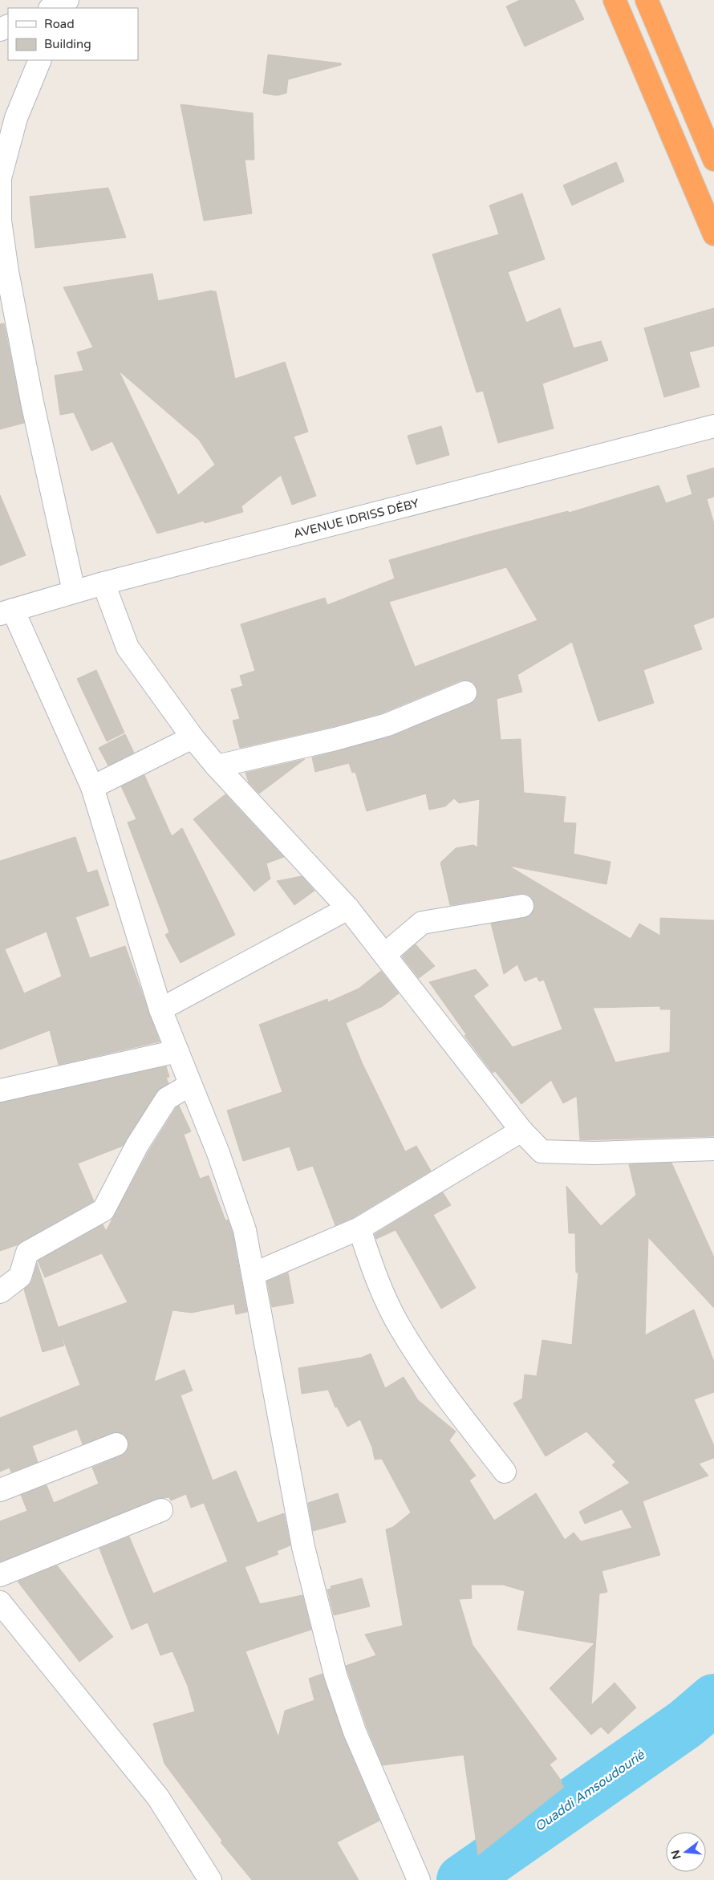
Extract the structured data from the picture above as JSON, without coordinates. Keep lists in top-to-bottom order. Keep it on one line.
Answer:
{"streets":{"street":["AVENUE IDRISS DÉBY"]},"water":["Ouaddi Amsoudourié"],"legend":["Road","Building"],"north":"left"}
